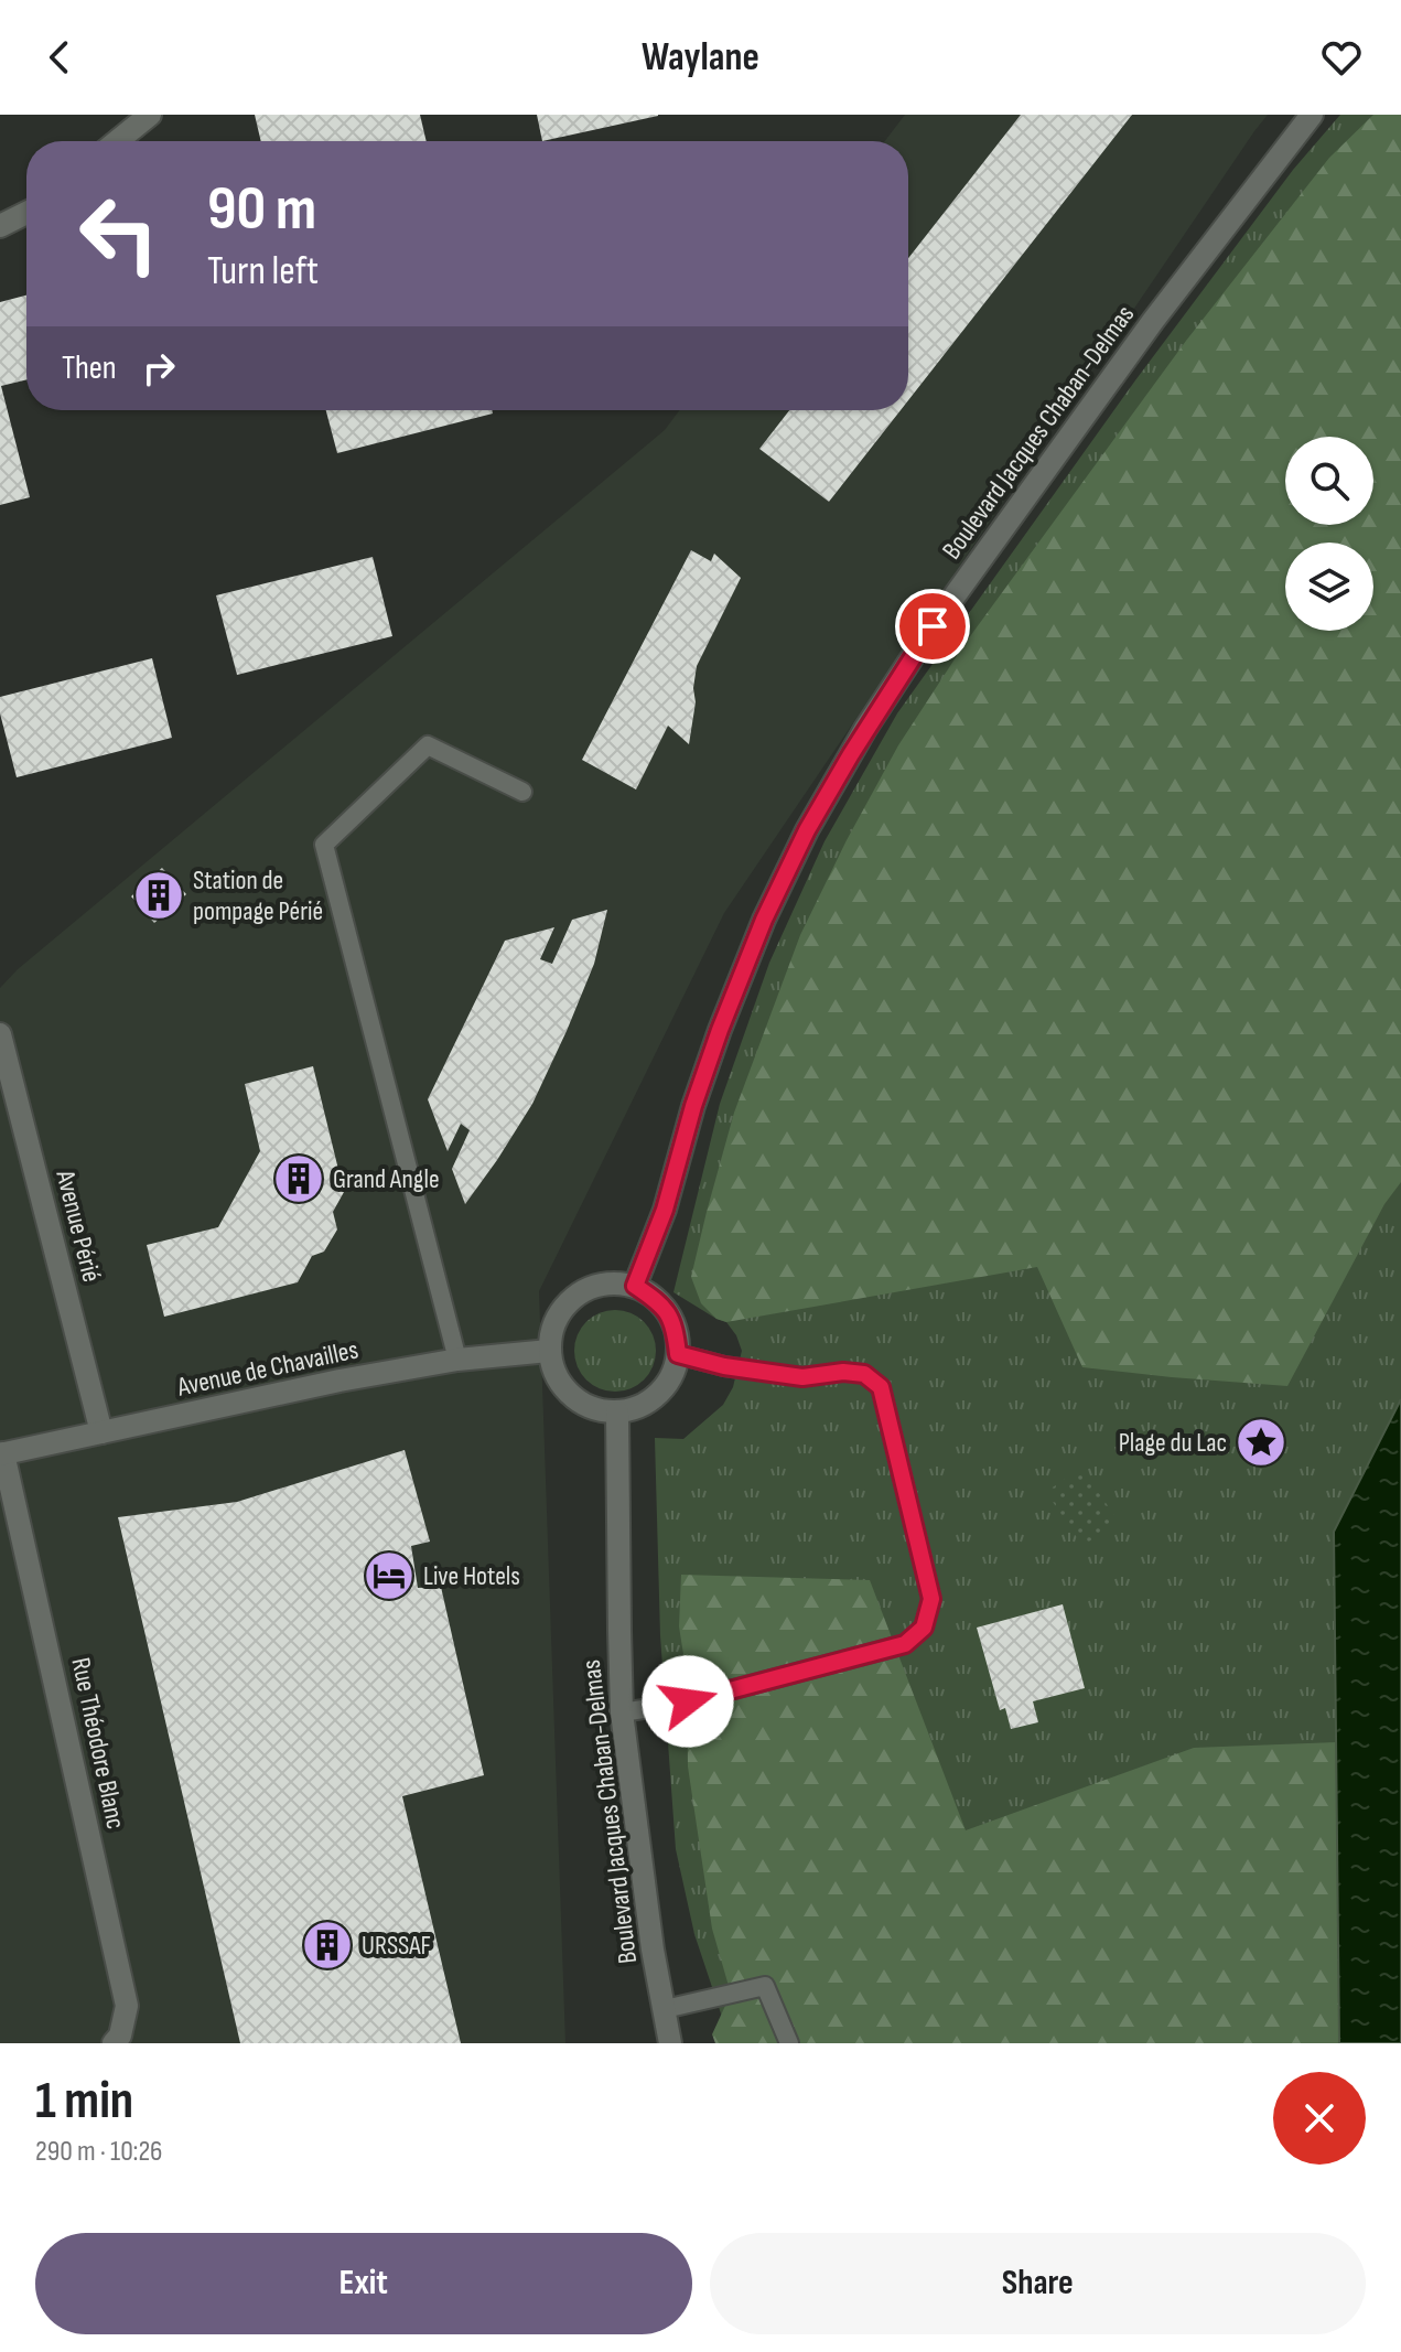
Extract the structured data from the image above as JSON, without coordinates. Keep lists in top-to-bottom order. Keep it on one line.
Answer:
{"streets":{"main road":["Boulevard Jacques Chaban-Delmas","Avenue Périé","Avenue de Chavailles","Rue Théodore Blanc"]},"crossings":[["Boulevard Jacques Chaban-Delmas","Avenue de Chavailles"],["Avenue Périé","Avenue de Chavailles"],["Avenue de Chavailles","Rue Théodore Blanc"]],"places":{"building":["Station de pompage Périé","Grand Angle","URSSAF"],"place":["Plage du Lac"],"hotel":["Live Hotels"]},"page":{"header":"Waylane","turn":["90 m","Turn left"],"then":"Then","heading":["1 min","290 m · 10:26"],"buttons":["Exit","Share"]}}
